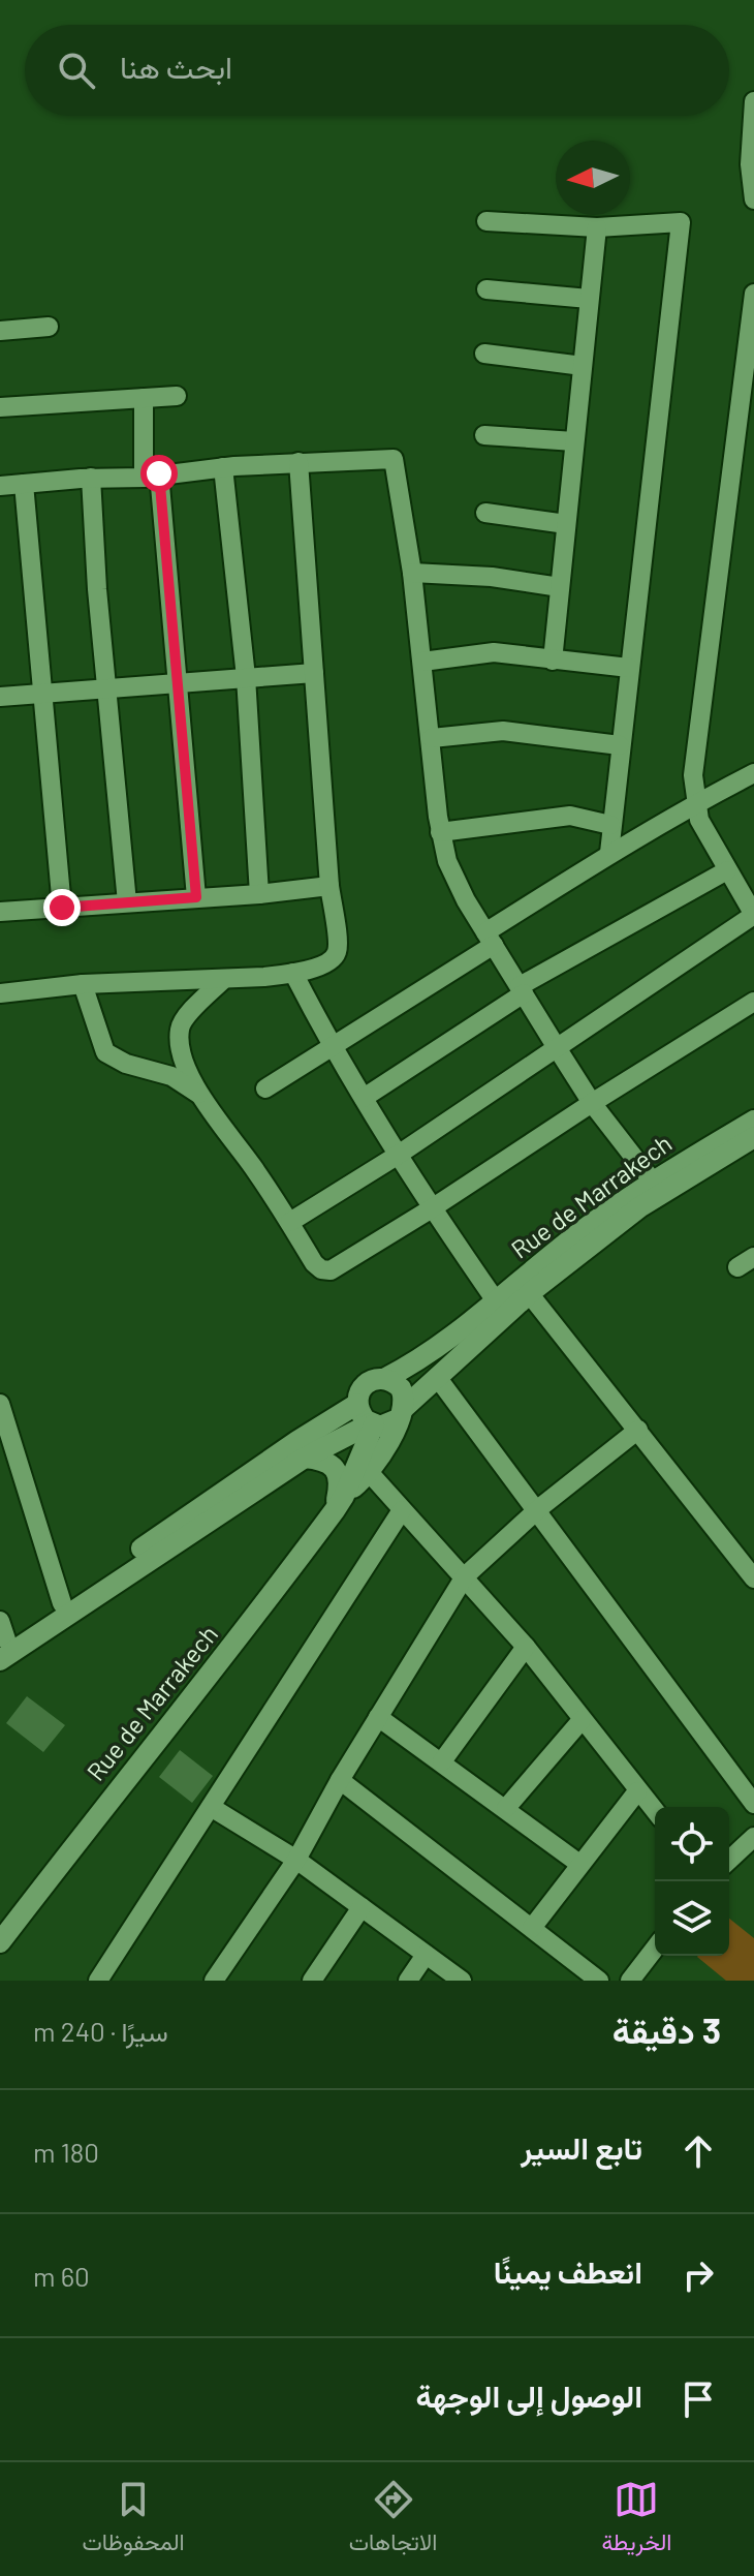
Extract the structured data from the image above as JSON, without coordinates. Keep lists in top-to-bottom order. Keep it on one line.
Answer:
{"streets":{"main road":["Rue de Marrakech"]},"north":"left","page":{"search":"ابحث هنا","heading":["3 دقيقة","سيرًا · 240 m"],"list":[["تابع السير","180 m"],["انعطف يمينًا","60 m"],"الوصول إلى الوجهة"],"nav":["الخريطة","الاتجاهات","المحفوظات"]}}
